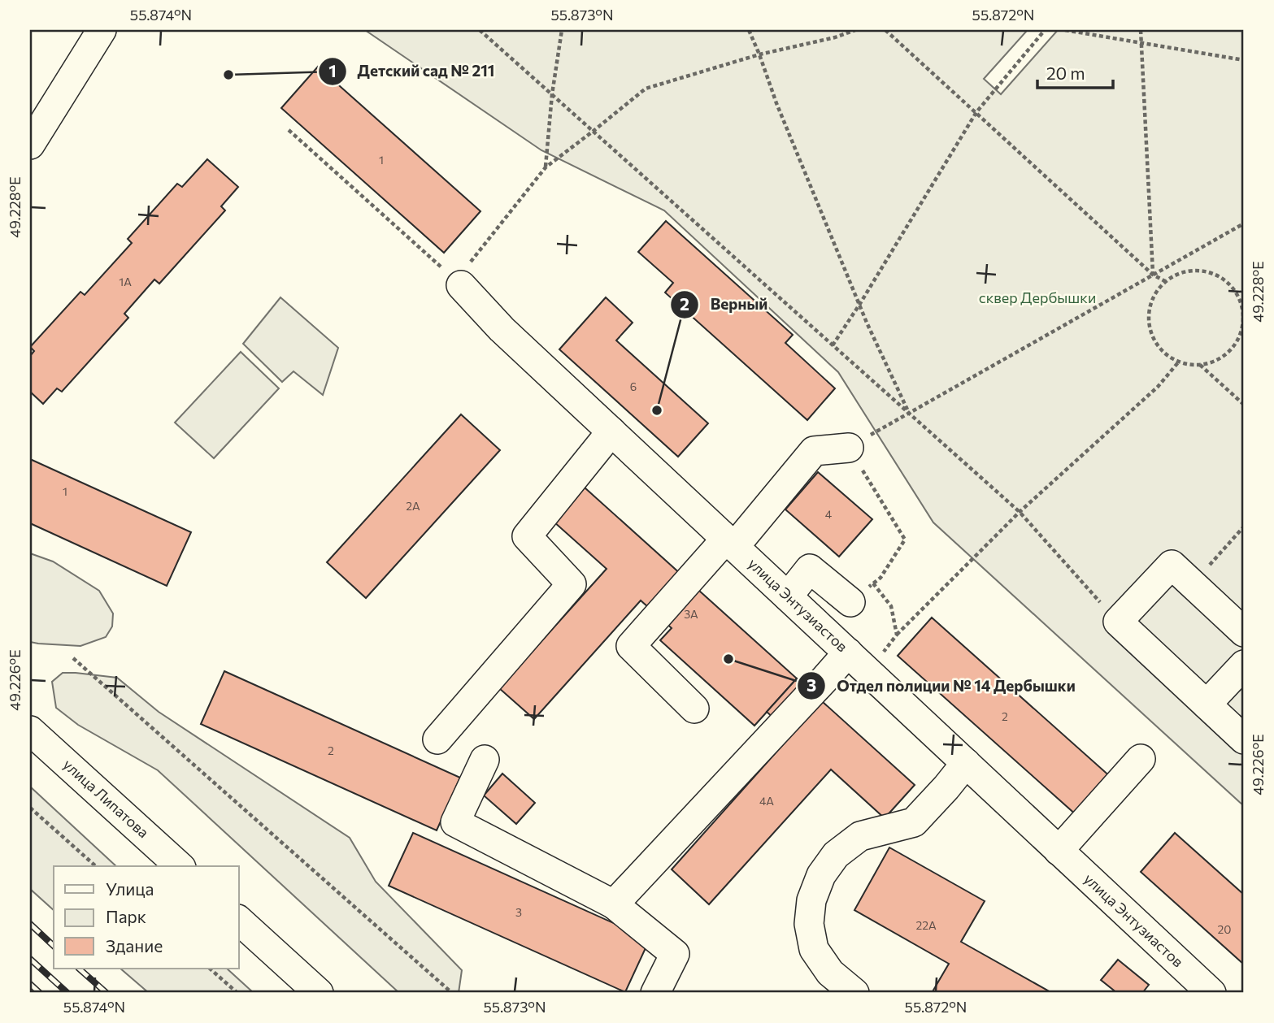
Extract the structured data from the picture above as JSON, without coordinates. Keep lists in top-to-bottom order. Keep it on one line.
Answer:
{"streets":{"street":["улица Энтузиастов","улица Липатова"]},"parks":["сквер Дербышки"],"places":["Детский сад № 211","Верный","Отдел полиции № 14 Дербышки"],"house_numbers":["1","1А","6","1","2А","4","3А","2","2","4А","3","22А","20"],"legend":["Улица","Парк","Здание"],"scale_bar":"20 m","coordinates":["55.874°N","55.873°N","55.872°N","49.228°E","49.226°E"]}
